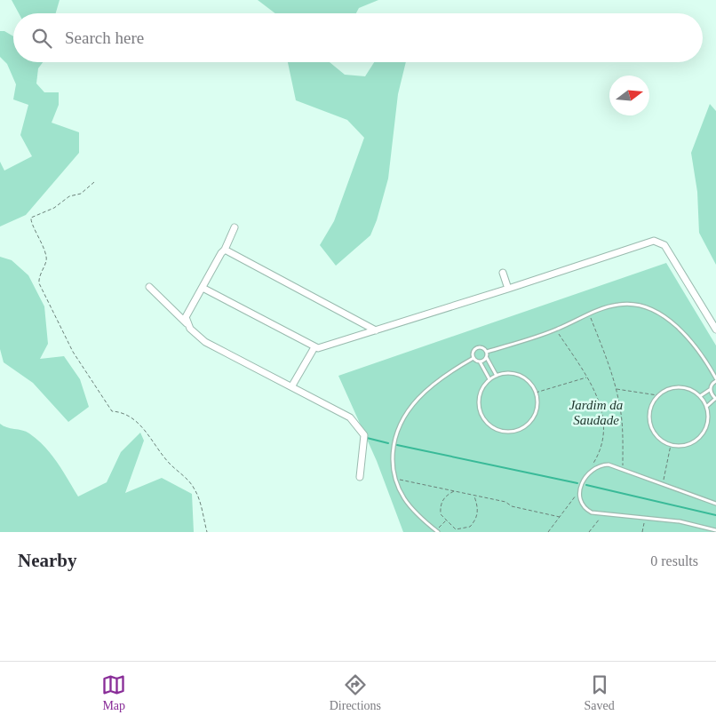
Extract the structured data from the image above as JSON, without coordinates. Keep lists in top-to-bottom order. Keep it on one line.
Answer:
{"parks":["Jardim da Saudade"],"north":"right","page":{"search":"Search here","heading":["Nearby","0 results"],"nav":["Map","Directions","Saved"]}}
